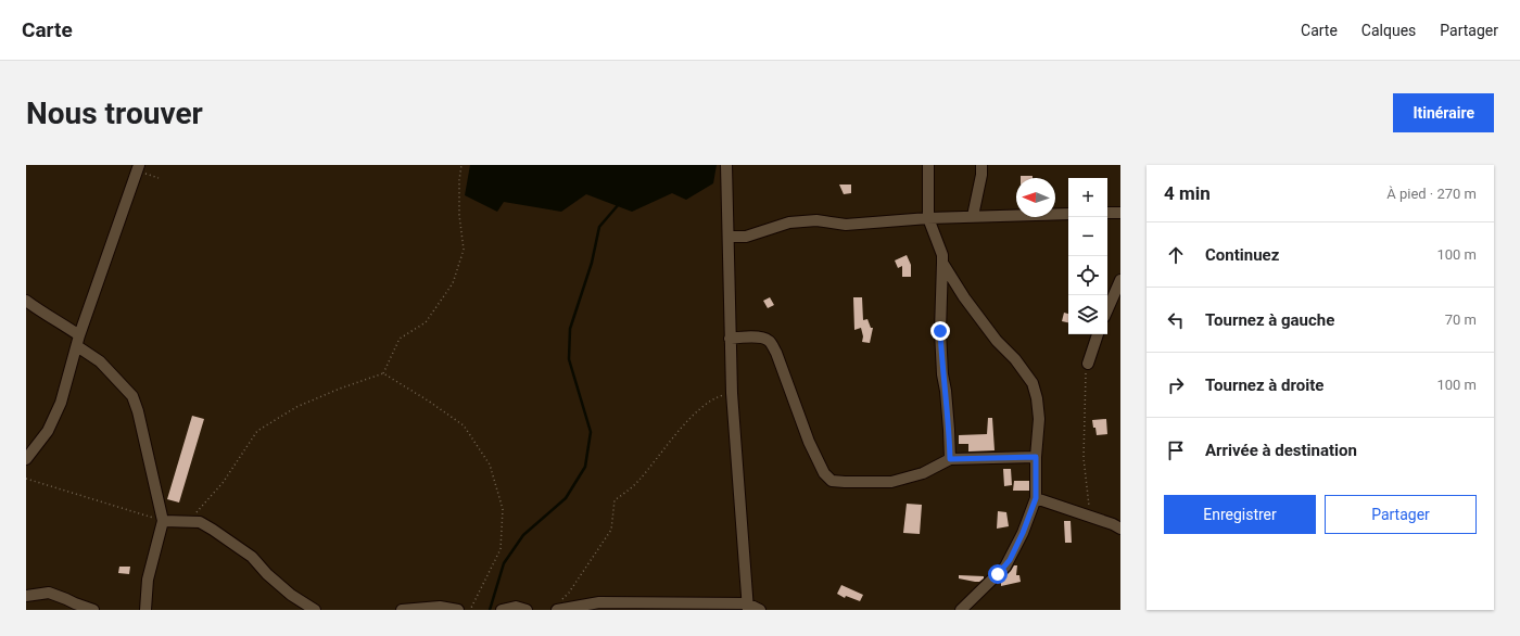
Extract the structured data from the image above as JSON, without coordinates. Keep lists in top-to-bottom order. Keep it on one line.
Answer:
{"north":"left","page":{"header":"Carte","nav":["Carte","Calques","Partager"],"buttons":["Itinéraire",["Enregistrer","Partager"]],"title":"Nous trouver","heading":["4 min","À pied · 270 m"],"map_buttons":["+","−"],"list":[["Continuez","100 m"],["Tournez à gauche","70 m"],["Tournez à droite","100 m"],"Arrivée à destination"]}}
